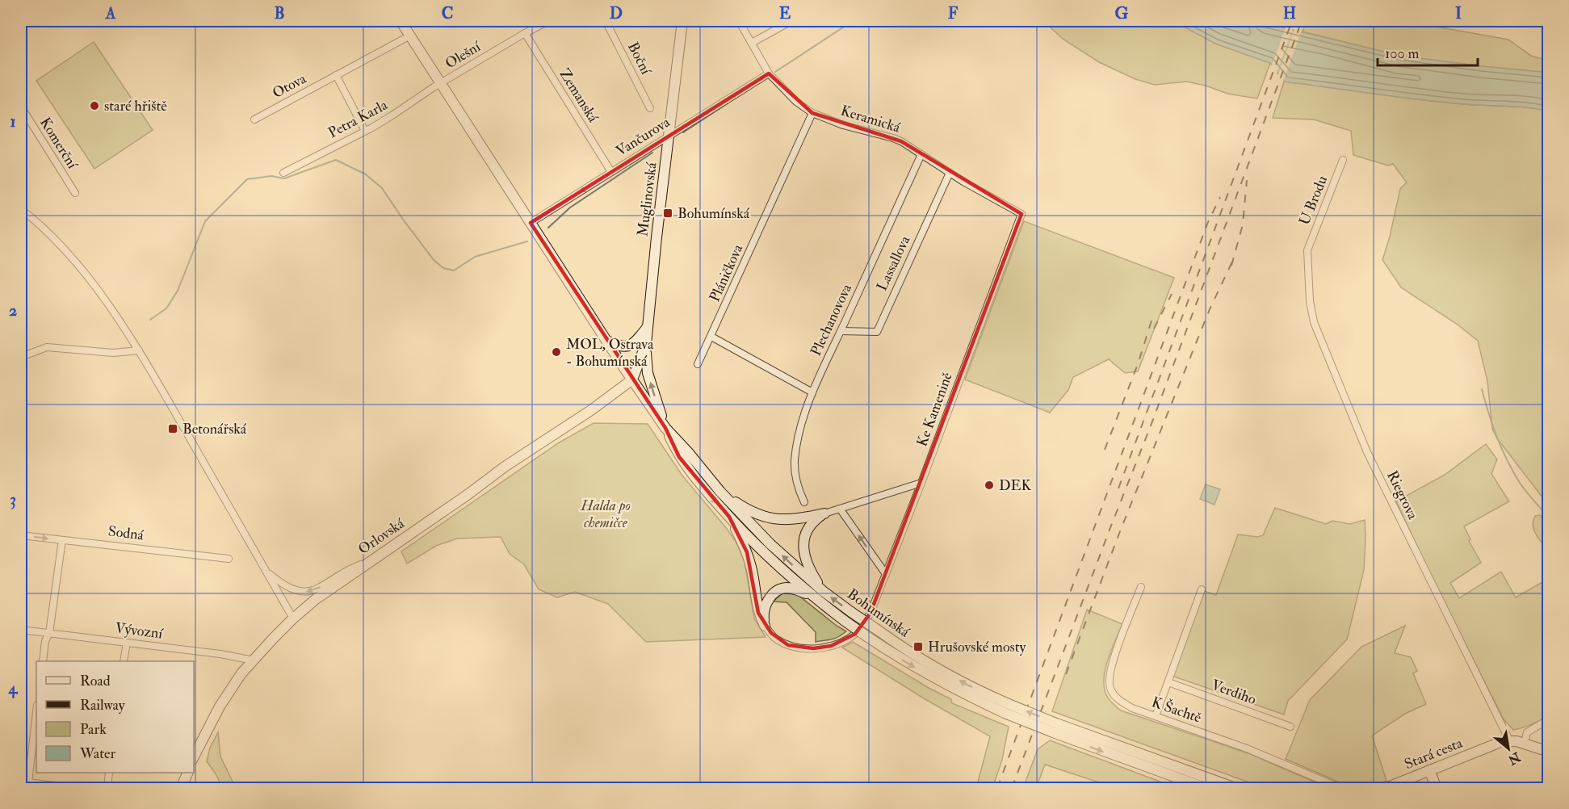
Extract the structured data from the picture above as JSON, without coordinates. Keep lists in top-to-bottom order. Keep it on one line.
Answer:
{"streets":{"main road":["Muglinovská","Orlovská","Bohumínská","Stará cesta"],"street":["Olešní","Boční","Otova","Zemanská","Petra Karla","Keramická","Vančurova","Komerční","U Brodu","Lassallova","Pláničkova","Plechanovova","Ke Kamenině","Riegrova","Sodná","Vývozní","Verdiho","K Šachtě"]},"crossings":[["Olešní","Zemanská"],["Olešní","Petra Karla"],["Olešní","Bohumínská"],["Otova","Bohumínská"],["Zemanská","Vančurova"],["Petra Karla","Bohumínská"],["Keramická","Vančurova"],["Keramická","Lassallova"],["Keramická","Pláničkova"],["Keramická","Plechanovova"],["Keramická","Ke Kamenině"],["Vančurova","Muglinovská"],["Vančurova","Bohumínská"],["Muglinovská","Orlovská"],["Muglinovská","Bohumínská"],["U Brodu","Riegrova"],["Lassallova","Plechanovova"],["Riegrova","Stará cesta"],["Orlovská","Bohumínská"],["Orlovská","Vývozní"]],"parks":["Halda po chemičce"],"places":{"other":["staré hřiště","MOL, Ostrava - Bohumínská","DEK"],"transit":["Bohumínská","Betonářská","Hrušovské mosty"]},"legend":["Road","Railway","Park","Water"],"scale_bar":"100 m","north":"bottom right","grid":{"columns":["A","B","C","D","E","F","G","H","I"],"rows":["1","2","3","4"]}}
